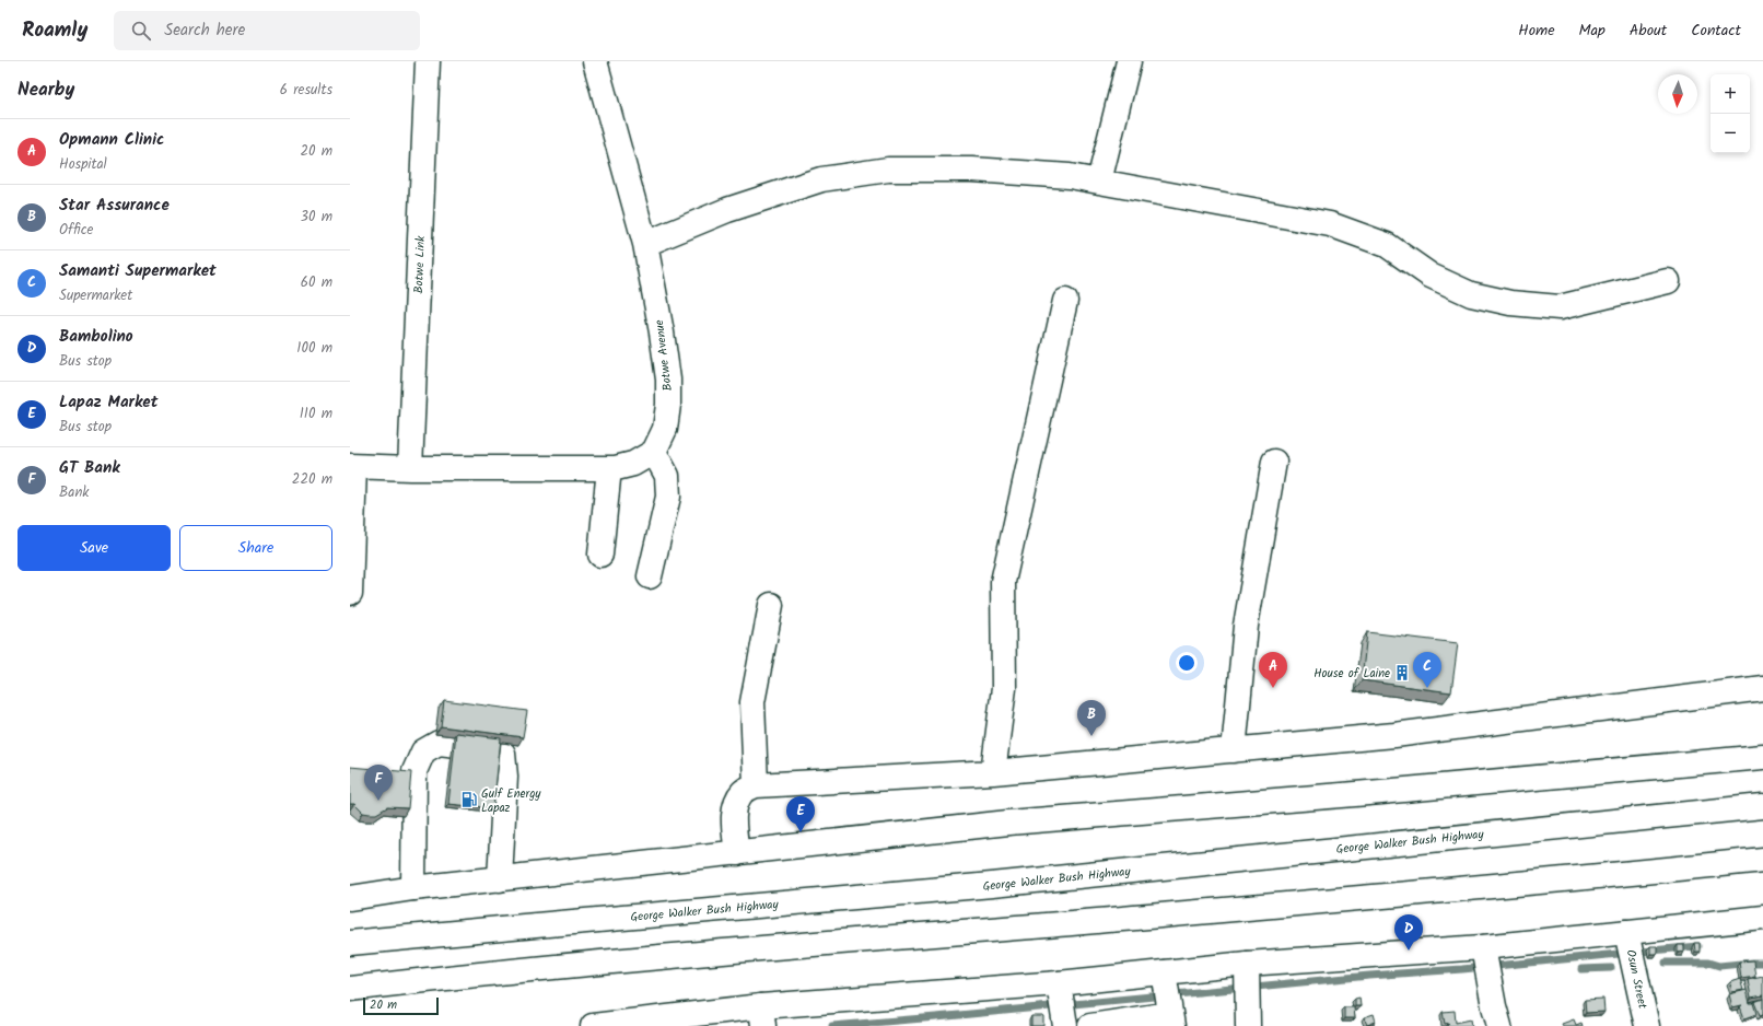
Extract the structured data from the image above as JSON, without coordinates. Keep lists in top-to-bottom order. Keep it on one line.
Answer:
{"streets":{"main road":["Botwe Link","Botwe Avenue","George Walker Bush Highway","Osun Street"]},"places":{"building":["House of Laine"],"fuel station":["Gulf Energy Lapaz"]},"scale_bar":"20 m","north":"bottom","page":{"header":"Roamly","search":"Search here","nav":["Home","Map","About","Contact"],"heading":["Nearby","6 results"],"map_buttons":["+","−"],"list":[{"mark":"A","name":"Opmann Clinic","note":"Hospital","value":"20 m"},{"mark":"B","name":"Star Assurance","note":"Office","value":"30 m"},{"mark":"C","name":"Samanti Supermarket","note":"Supermarket","value":"60 m"},{"mark":"D","name":"Bambolino","note":"Bus stop","value":"100 m"},{"mark":"E","name":"Lapaz Market","note":"Bus stop","value":"110 m"},{"mark":"F","name":"GT Bank","note":"Bank","value":"220 m"}],"buttons":["Save","Share"],"pins":["A","C","B","F","E","D"],"scale":"20 m"}}
